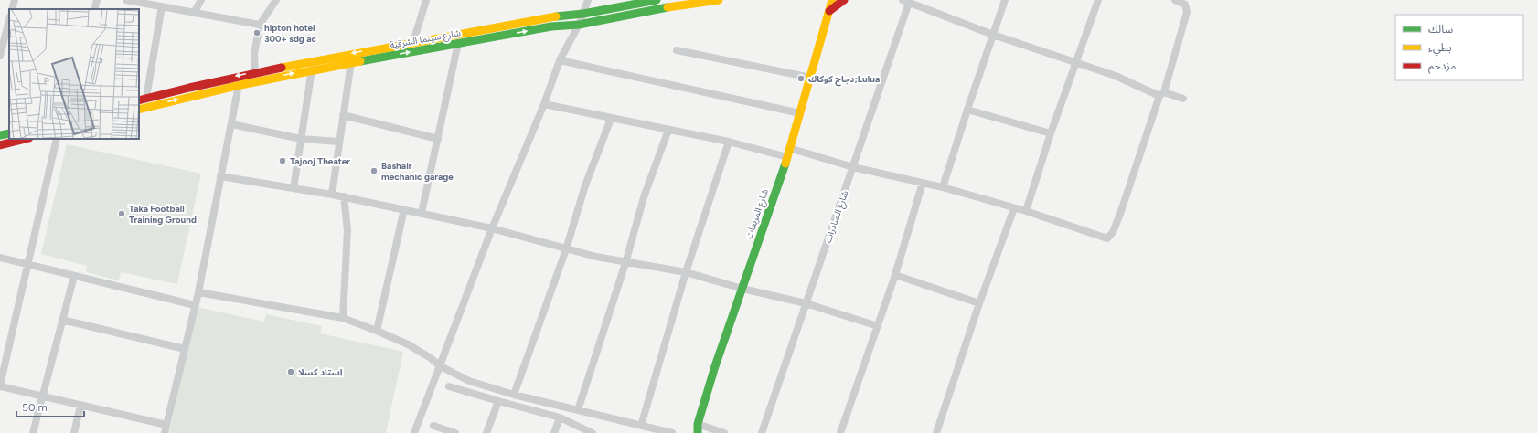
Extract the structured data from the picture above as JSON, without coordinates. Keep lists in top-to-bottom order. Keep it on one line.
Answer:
{"streets":{"street":["شارع سينما الشرقية","شارع المربعات","شارع الصادرات"]},"places":["hipton hotel 300+ sdg ac","دجاج كوكاك;Lulua","Tajooj Theater","Bashair mechanic garage","Taka Football Training Ground","استاد كسلا"],"legend":["سالك","بطيء","مزدحم"],"scale_bar":"50 m"}
